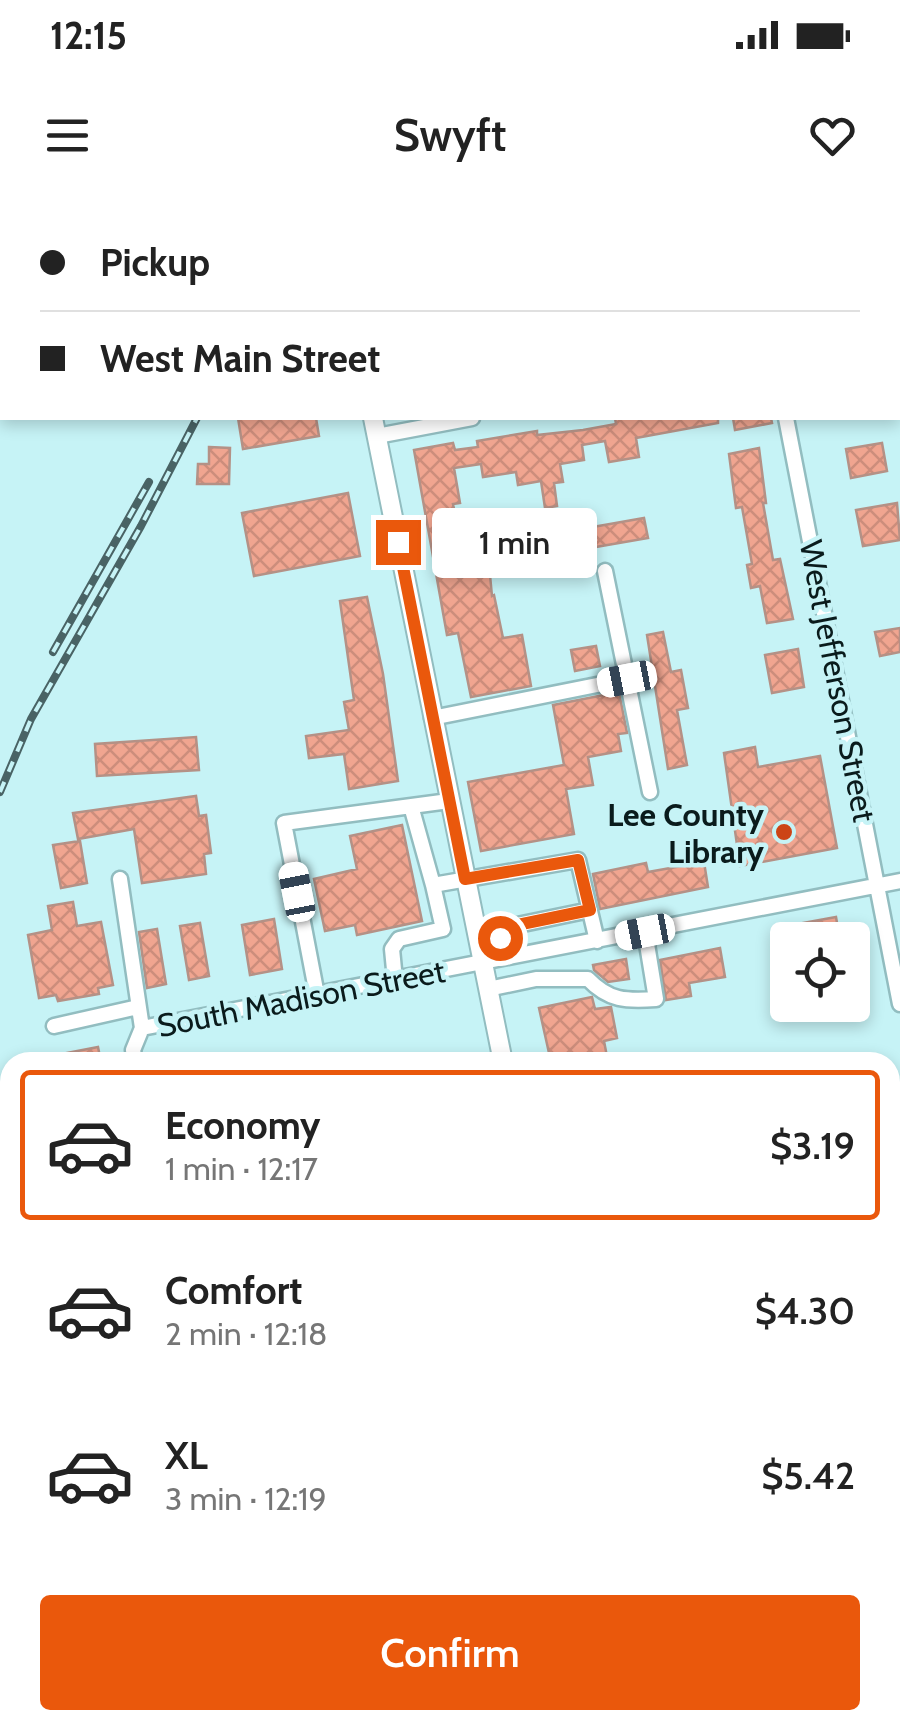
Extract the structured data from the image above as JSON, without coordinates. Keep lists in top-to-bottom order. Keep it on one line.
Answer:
{"streets":{"street":["West Jefferson Street","South Madison Street"]},"crossings":[["West Jefferson Street","South Madison Street"]],"places":["Lee County Library"],"page":{"status":"12:15","header":"Swyft","banner":["Pickup","West Main Street"],"bubble":"1 min","list":[{"name":"Economy","note":"1 min · 12:17","value":"$3.19"},{"name":"Comfort","note":"2 min · 12:18","value":"$4.30"},{"name":"XL","note":"3 min · 12:19","value":"$5.42"}],"buttons":"Confirm"}}
